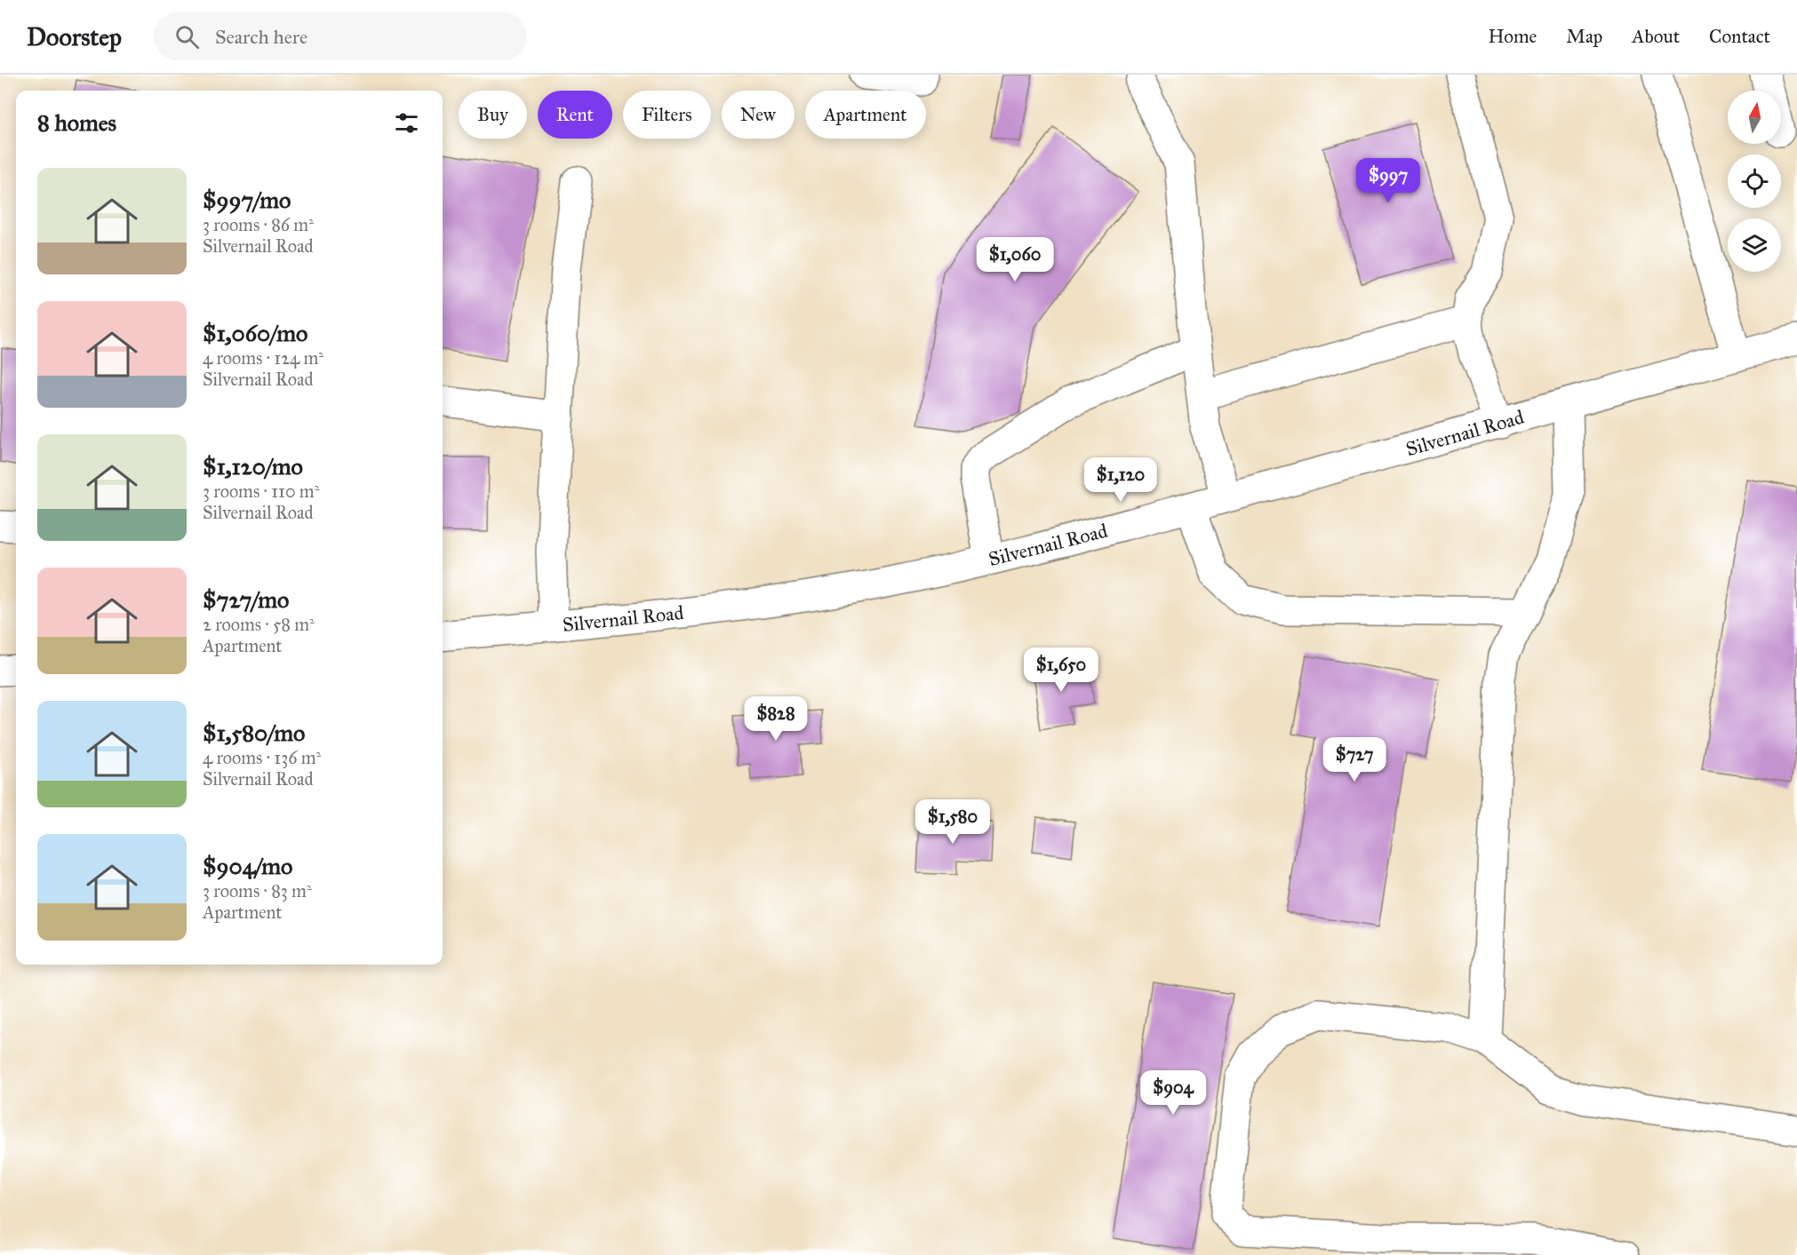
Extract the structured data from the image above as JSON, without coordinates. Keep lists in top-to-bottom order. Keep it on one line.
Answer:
{"streets":{"street":["Silvernail Road"]},"north":"top","page":{"header":"Doorstep","search":"Search here","nav":["Home","Map","About","Contact"],"chip":["Buy","Rent","Filters","New","Apartment"],"heading":"8 homes","list":[{"name":"$997/mo","note":"3 rooms · 86 m² · Silvernail Road"},{"name":"$1,060/mo","note":"4 rooms · 124 m² · Silvernail Road"},{"name":"$1,120/mo","note":"3 rooms · 110 m² · Silvernail Road"},{"name":"$727/mo","note":"2 rooms · 58 m² · Apartment"},{"name":"$1,580/mo","note":"4 rooms · 136 m² · Silvernail Road"},{"name":"$904/mo","note":"3 rooms · 83 m² · Apartment"}],"price":["$997","$1,060","$1,120","$1,650","$828","$727","$1,580","$904"]}}
